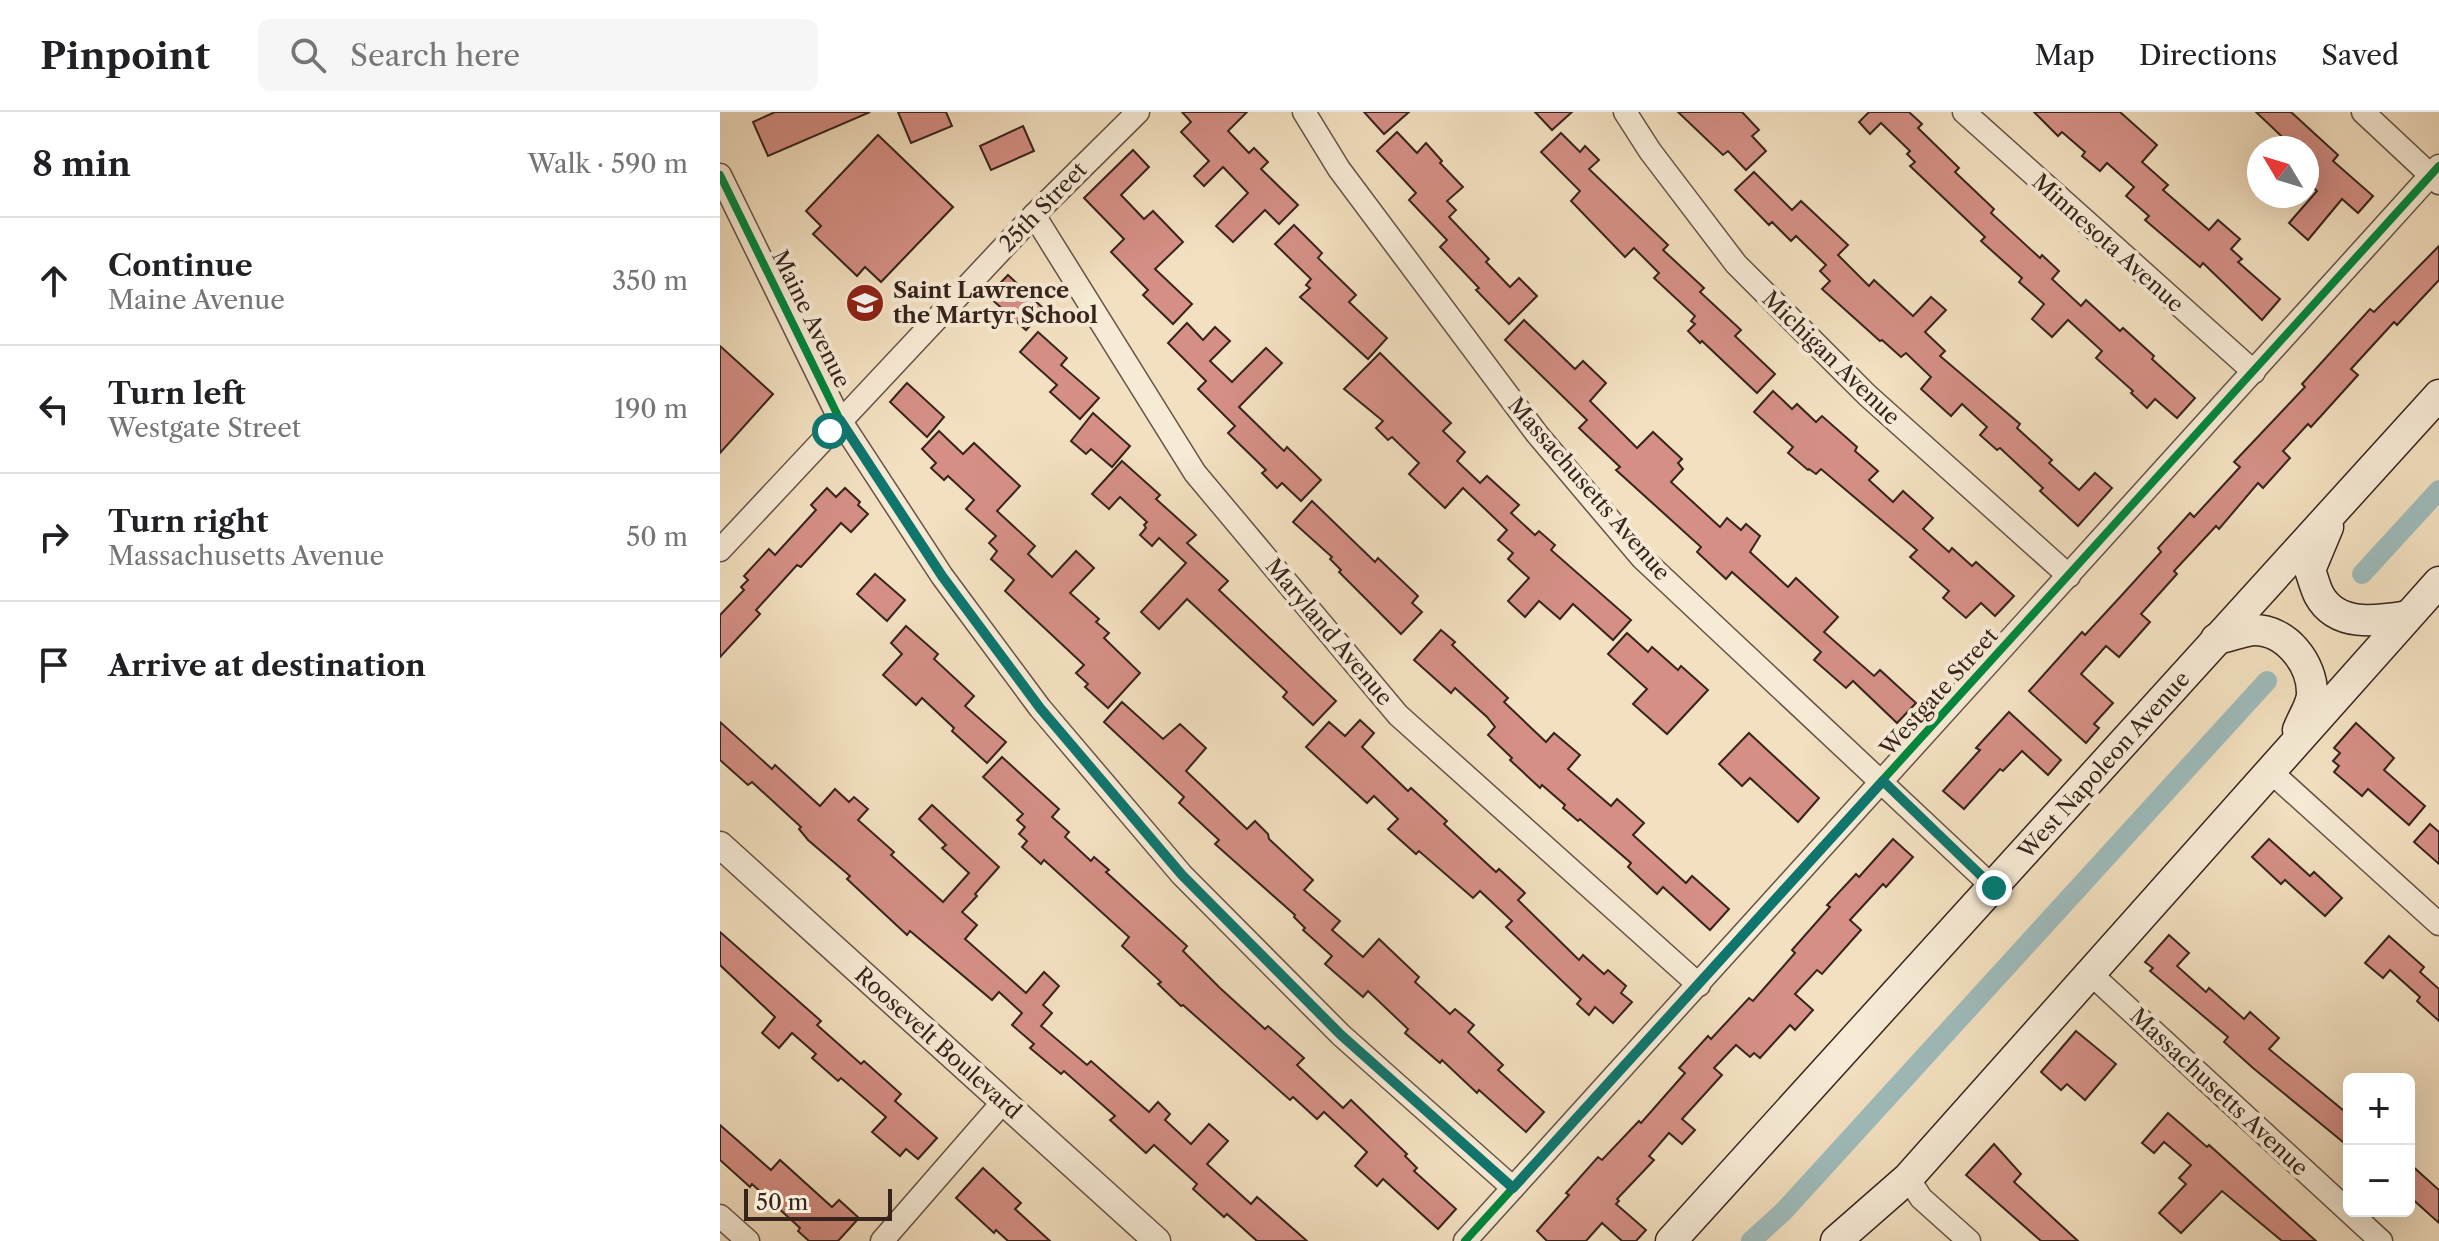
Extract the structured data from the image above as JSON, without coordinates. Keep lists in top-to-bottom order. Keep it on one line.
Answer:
{"streets":{"main road":["West Napoleon Avenue"],"street":["25th Street","Minnesota Avenue","Maine Avenue","Michigan Avenue","Massachusetts Avenue","Maryland Avenue","Westgate Street","Roosevelt Boulevard"]},"crossings":[["25th Street","Maine Avenue"],["25th Street","Maryland Avenue"],["Minnesota Avenue","Westgate Street"],["Maine Avenue","Westgate Street"],["Michigan Avenue","Westgate Street"],["Massachusetts Avenue","Westgate Street"],["Massachusetts Avenue","West Napoleon Avenue"],["Maryland Avenue","Westgate Street"]],"places":{"school or university":["Saint Lawrence the Martyr School"]},"scale_bar":"50 m","north":"top left","page":{"header":"Pinpoint","search":"Search here","nav":["Map","Directions","Saved"],"heading":["8 min","Walk · 590 m"],"list":[["Continue","Maine Avenue","350 m"],["Turn left","Westgate Street","190 m"],["Turn right","Massachusetts Avenue","50 m"],"Arrive at destination"],"map_buttons":["+","−"],"scale":"50 m"}}
